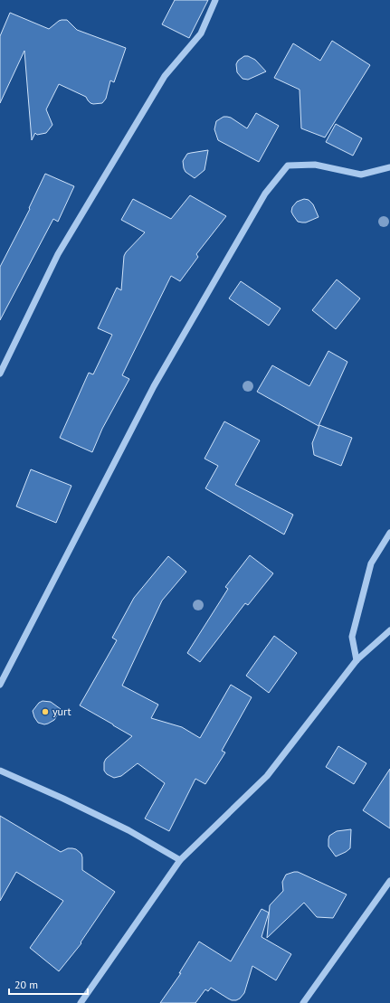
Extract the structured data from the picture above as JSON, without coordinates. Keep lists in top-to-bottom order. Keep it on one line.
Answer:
{"places":["yurt"],"scale_bar":"20 m"}
